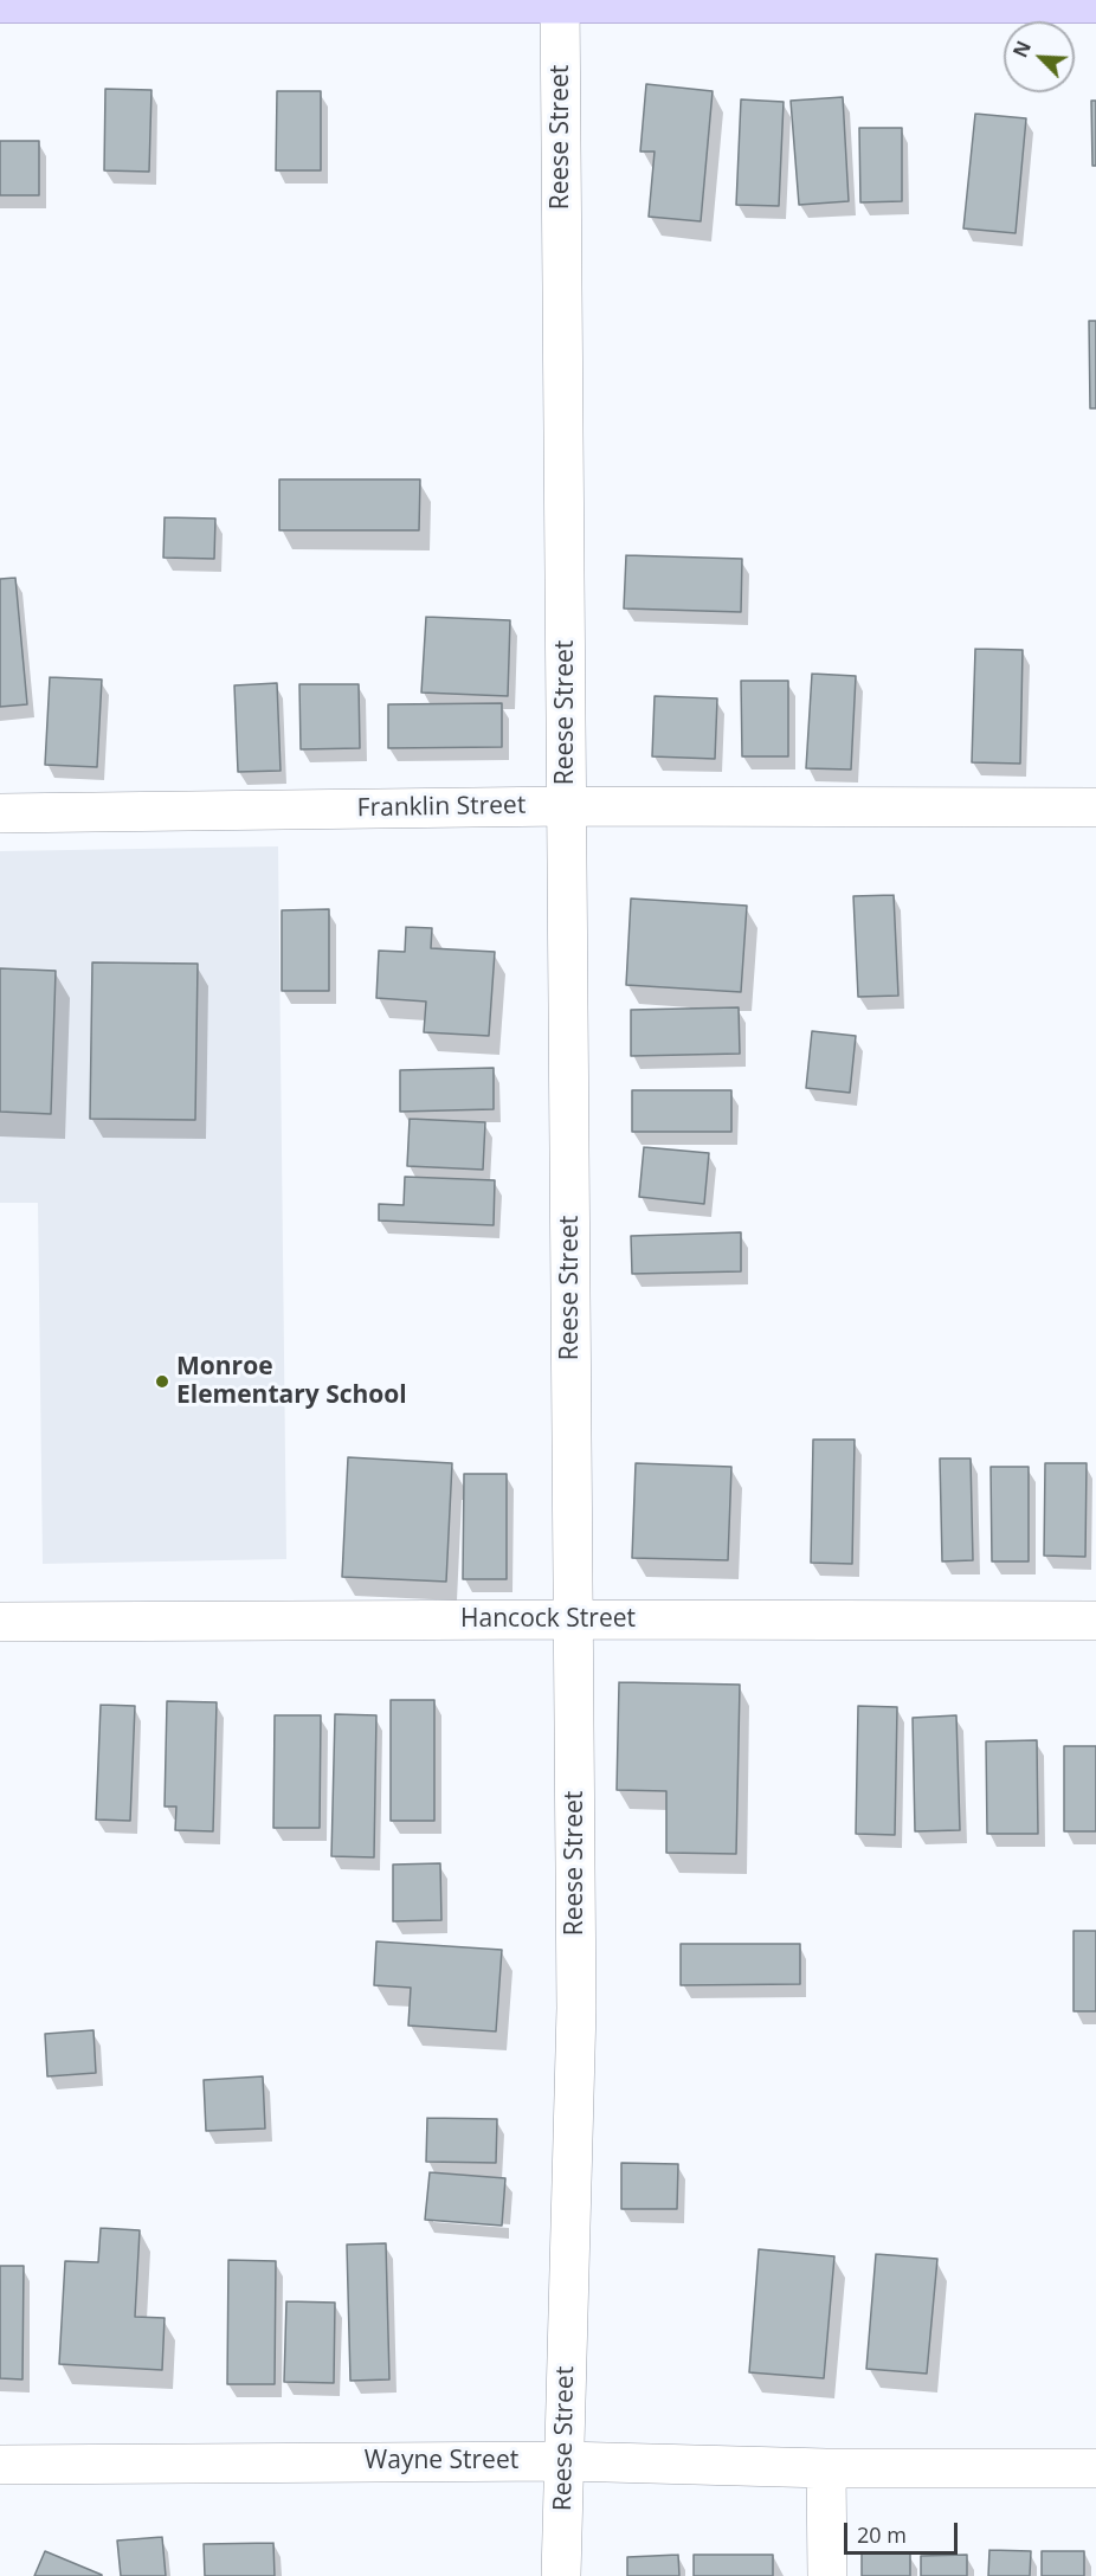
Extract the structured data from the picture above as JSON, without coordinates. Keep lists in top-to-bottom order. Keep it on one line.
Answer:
{"streets":{"street":["Reese Street","Franklin Street","Hancock Street","Wayne Street"]},"crossings":[["Reese Street","Franklin Street"],["Reese Street","Hancock Street"],["Reese Street","Wayne Street"]],"places":["Monroe Elementary School"],"scale_bar":"20 m","north":"top left"}
